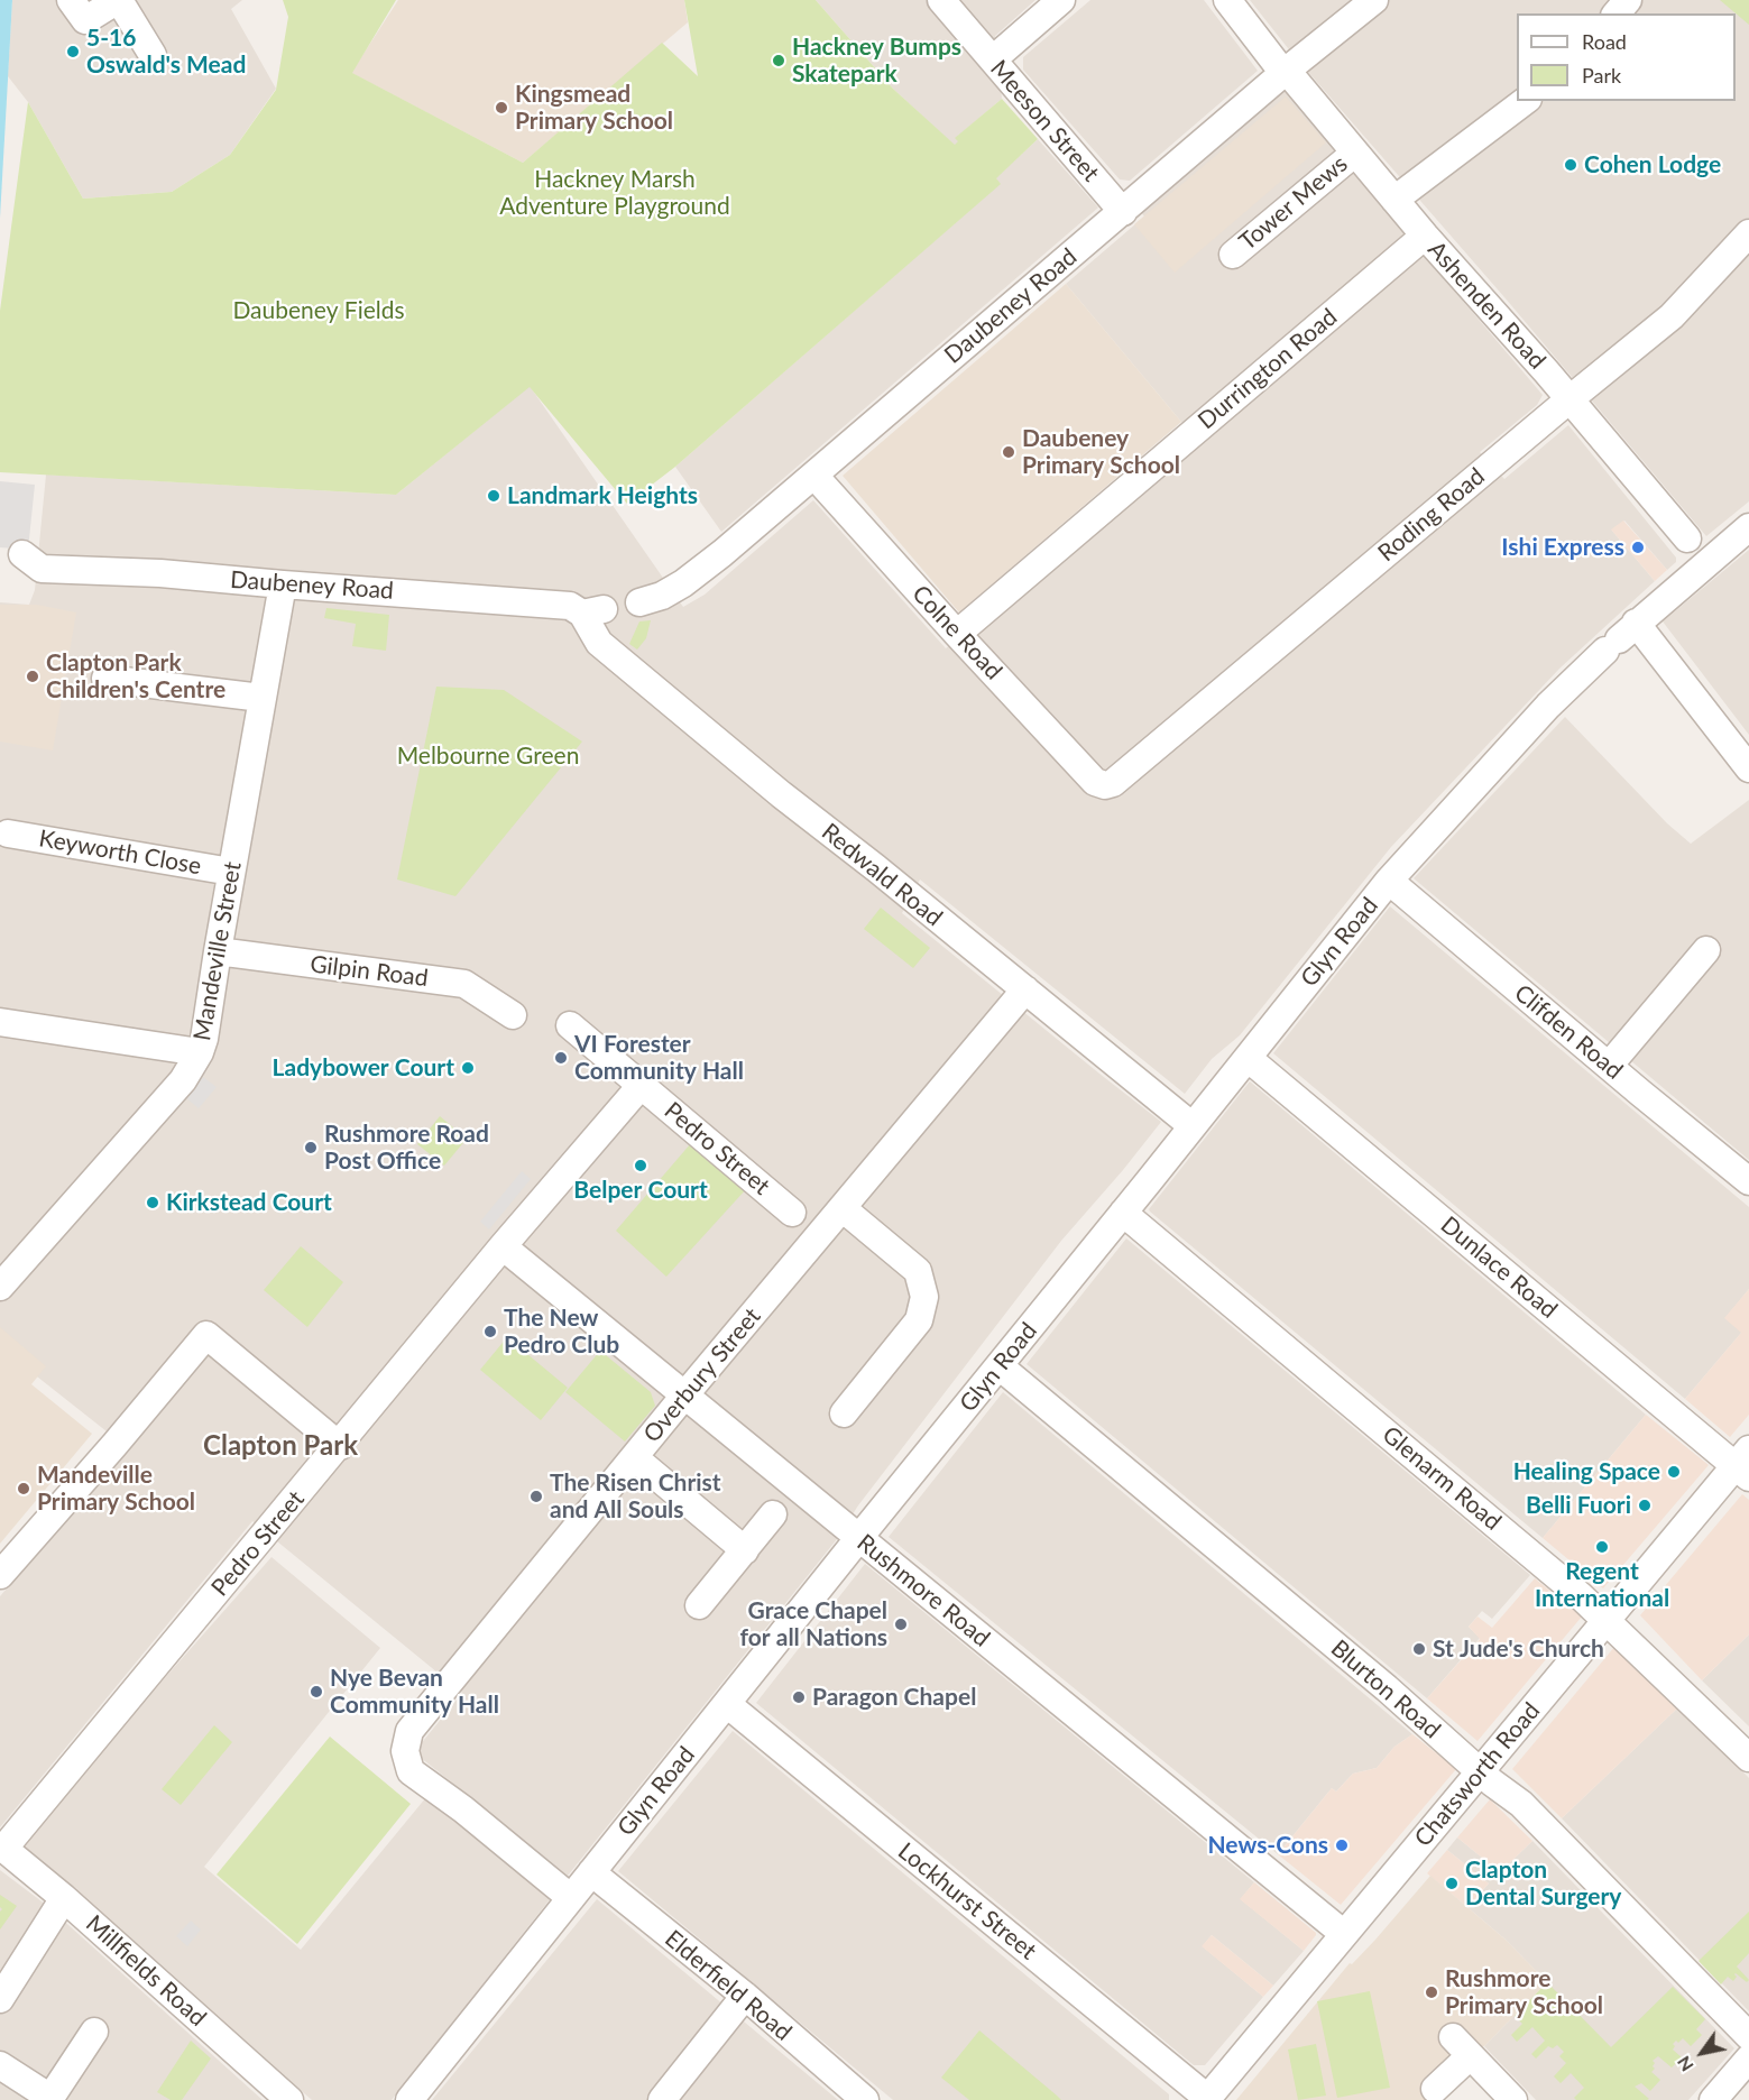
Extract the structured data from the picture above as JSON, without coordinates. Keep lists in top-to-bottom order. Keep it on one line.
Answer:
{"streets":{"street":["Meeson Street","Tower Mews","Ashenden Road","Daubeney Road","Durrington Road","Roding Road","Colne Road","Keyworth Close","Redwald Road","Glyn Road","Mandeville Street","Gilpin Road","Clifden Road","Pedro Street","Dunlace Road","Overbury Street","Glenarm Road","Rushmore Road","Blurton Road","Chatsworth Road","Lockhurst Street","Millfields Road","Elderfield Road"]},"crossings":[["Meeson Street","Daubeney Road"],["Tower Mews","Ashenden Road"],["Ashenden Road","Daubeney Road"],["Ashenden Road","Durrington Road"],["Ashenden Road","Roding Road"],["Daubeney Road","Colne Road"],["Daubeney Road","Redwald Road"],["Daubeney Road","Mandeville Street"],["Durrington Road","Colne Road"],["Roding Road","Colne Road"],["Keyworth Close","Mandeville Street"],["Redwald Road","Glyn Road"],["Redwald Road","Overbury Street"],["Glyn Road","Clifden Road"],["Glyn Road","Dunlace Road"],["Glyn Road","Overbury Street"],["Glyn Road","Glenarm Road"],["Glyn Road","Rushmore Road"],["Glyn Road","Blurton Road"],["Glyn Road","Lockhurst Street"],["Glyn Road","Elderfield Road"],["Mandeville Street","Gilpin Road"],["Pedro Street","Rushmore Road"],["Pedro Street","Millfields Road"],["Dunlace Road","Chatsworth Road"],["Overbury Street","Rushmore Road"],["Glenarm Road","Chatsworth Road"],["Rushmore Road","Chatsworth Road"],["Blurton Road","Chatsworth Road"],["Chatsworth Road","Lockhurst Street"]],"districts":["Clapton Park"],"parks":["Hackney Marsh Adventure Playground","Daubeney Fields","Melbourne Green"],"places":["5-16 Oswald's Mead","Hackney Bumps Skatepark","Kingsmead Primary School","Cohen Lodge","Daubeney Primary School","Landmark Heights","Ishi Express","Clapton Park Children's Centre","VI Forester Community Hall","Ladybower Court","Rushmore Road Post Office","Belper Court","Kirkstead Court","The New Pedro Club","Healing Space","Mandeville Primary School","The Risen Christ and All Souls","Belli Fuori","Regent International","Grace Chapel for all Nations","St Jude's Church","Nye Bevan Community Hall","Paragon Chapel","News-Cons","Clapton Dental Surgery","Rushmore Primary School"],"legend":["Road","Park"],"north":"bottom left"}
